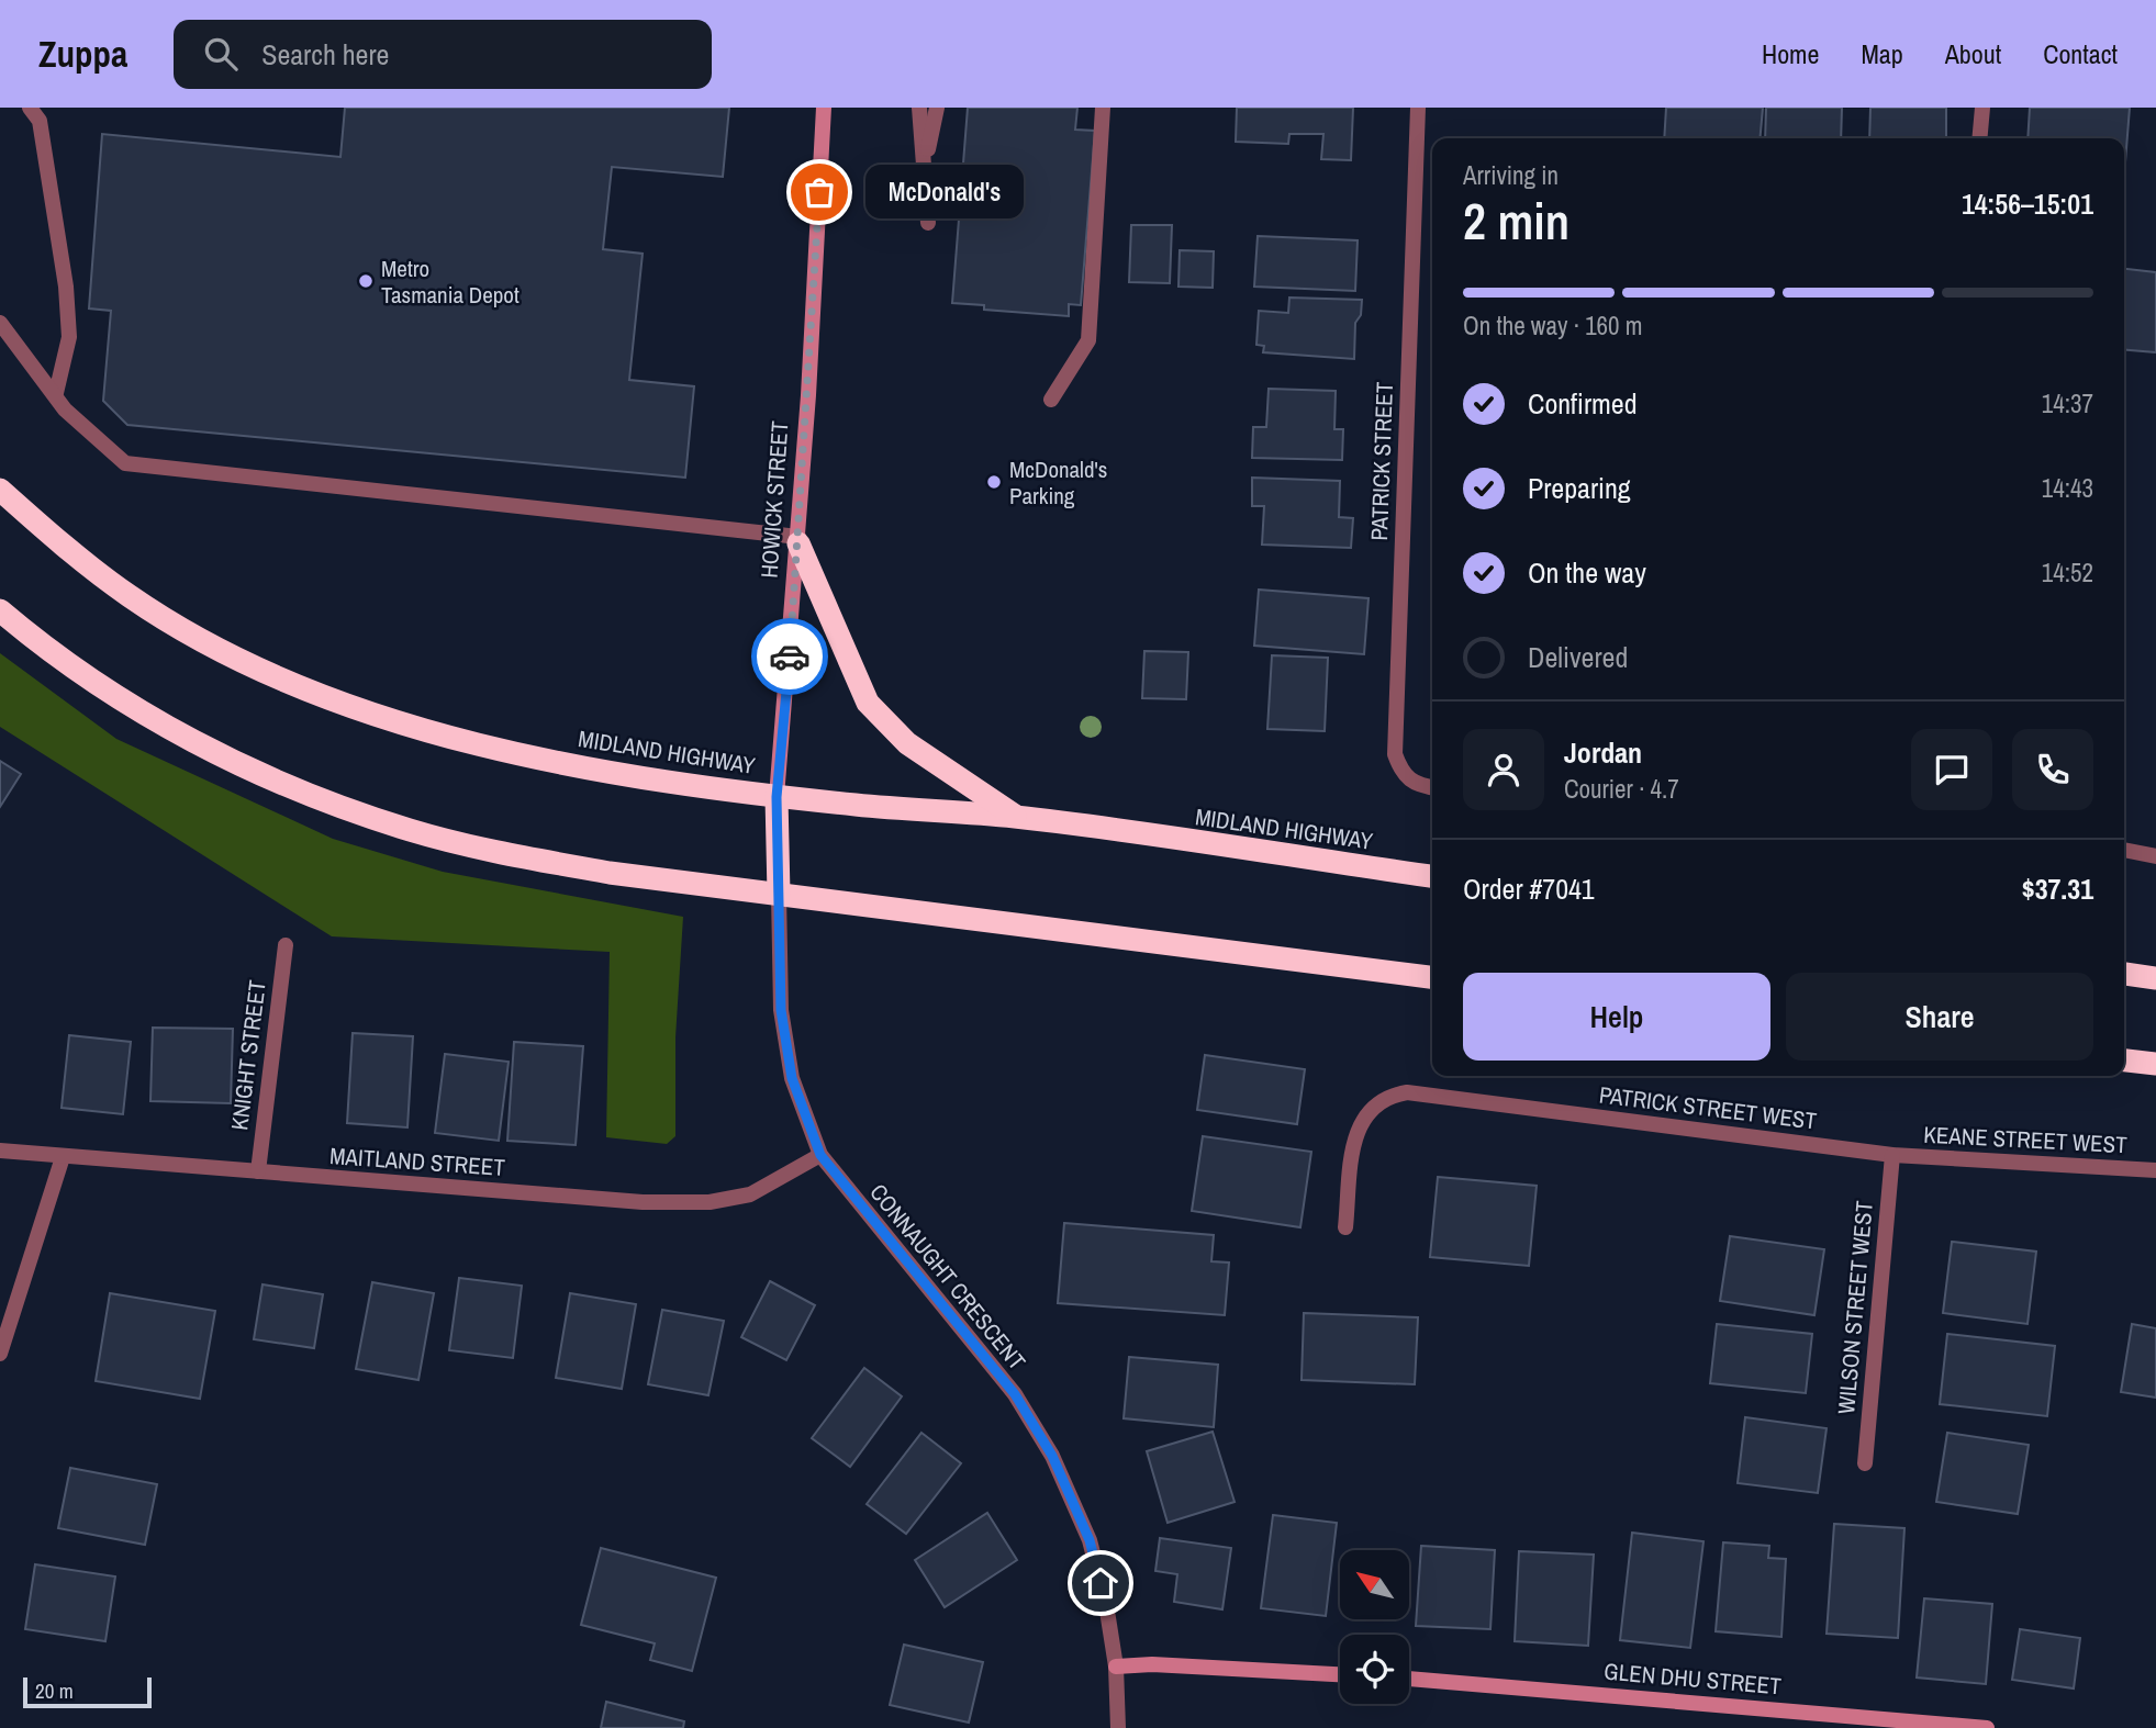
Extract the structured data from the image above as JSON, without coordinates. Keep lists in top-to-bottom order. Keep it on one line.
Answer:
{"streets":{"highway":["HOWICK STREET","MIDLAND HIGHWAY"],"street":["PATRICK STREET","KNIGHT STREET","PATRICK STREET WEST","KEANE STREET WEST","MAITLAND STREET","CONNAUGHT CRESCENT","WILSON STREET WEST","GLEN DHU STREET"]},"crossings":[["HOWICK STREET","MIDLAND HIGHWAY"],["HOWICK STREET","CONNAUGHT CRESCENT"],["KNIGHT STREET","MAITLAND STREET"],["PATRICK STREET WEST","KEANE STREET WEST"],["PATRICK STREET WEST","WILSON STREET WEST"],["KEANE STREET WEST","WILSON STREET WEST"],["MAITLAND STREET","CONNAUGHT CRESCENT"]],"places":["McDonald's","Metro Tasmania Depot","McDonald's Parking"],"scale_bar":"20 m","north":"top left","page":{"header":"Zuppa","search":"Search here","nav":["Home","Map","About","Contact"],"heading":["2 min","Arriving in","14:56–15:01"],"panel":["Jordan","Courier · 4.7","Order #7041","$37.31"],"bubble":"McDonald's","bar":"On the way · 160 m","list":[["Confirmed","14:37"],["Preparing","14:43"],["On the way","14:52"],"Delivered"],"buttons":["Help","Share"],"scale":"20 m"}}
